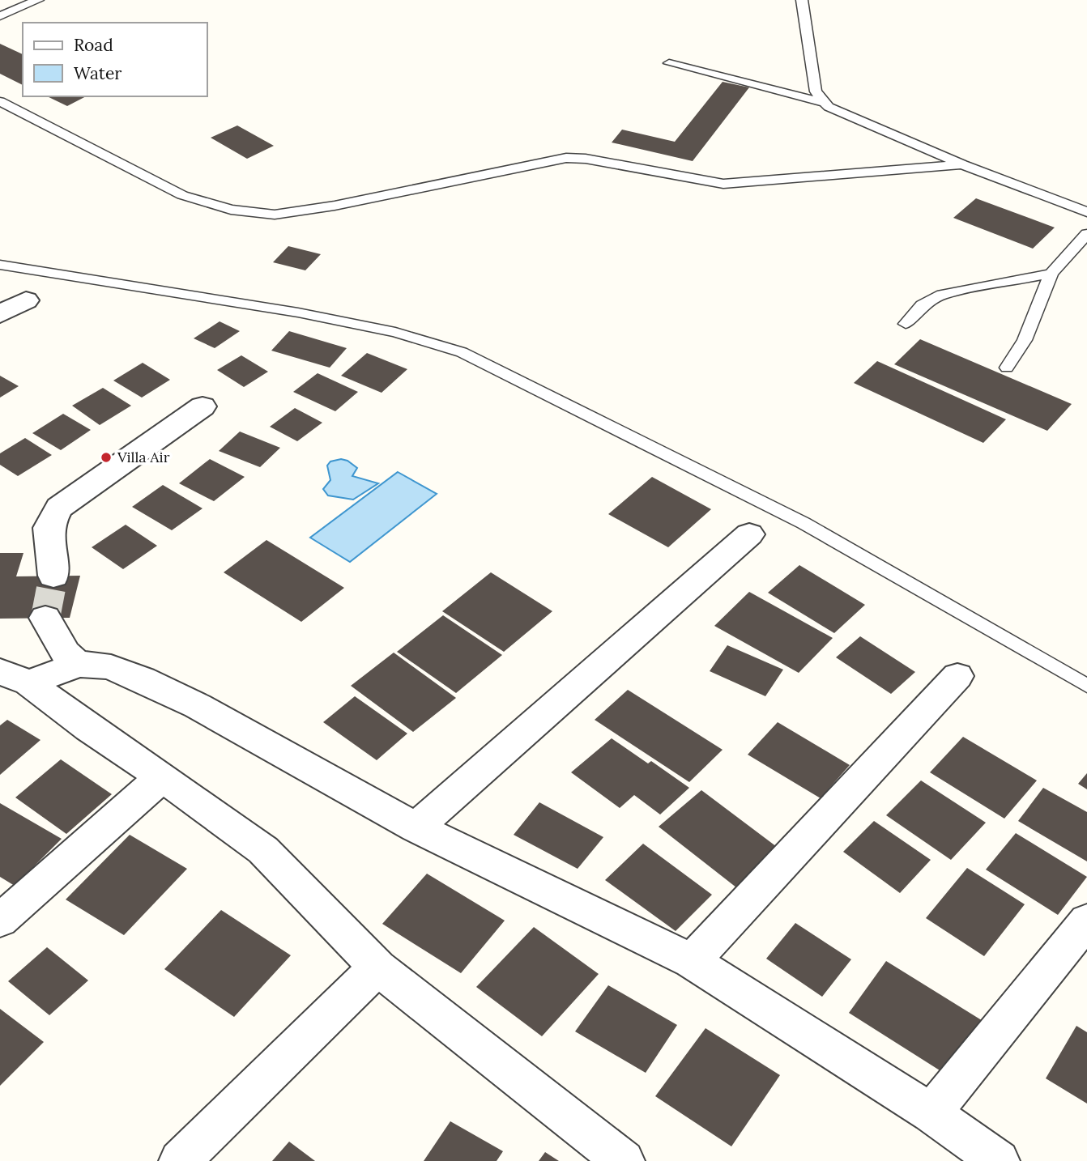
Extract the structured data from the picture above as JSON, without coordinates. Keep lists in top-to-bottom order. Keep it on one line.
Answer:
{"places":["Villa Air"],"legend":["Road","Water"]}
